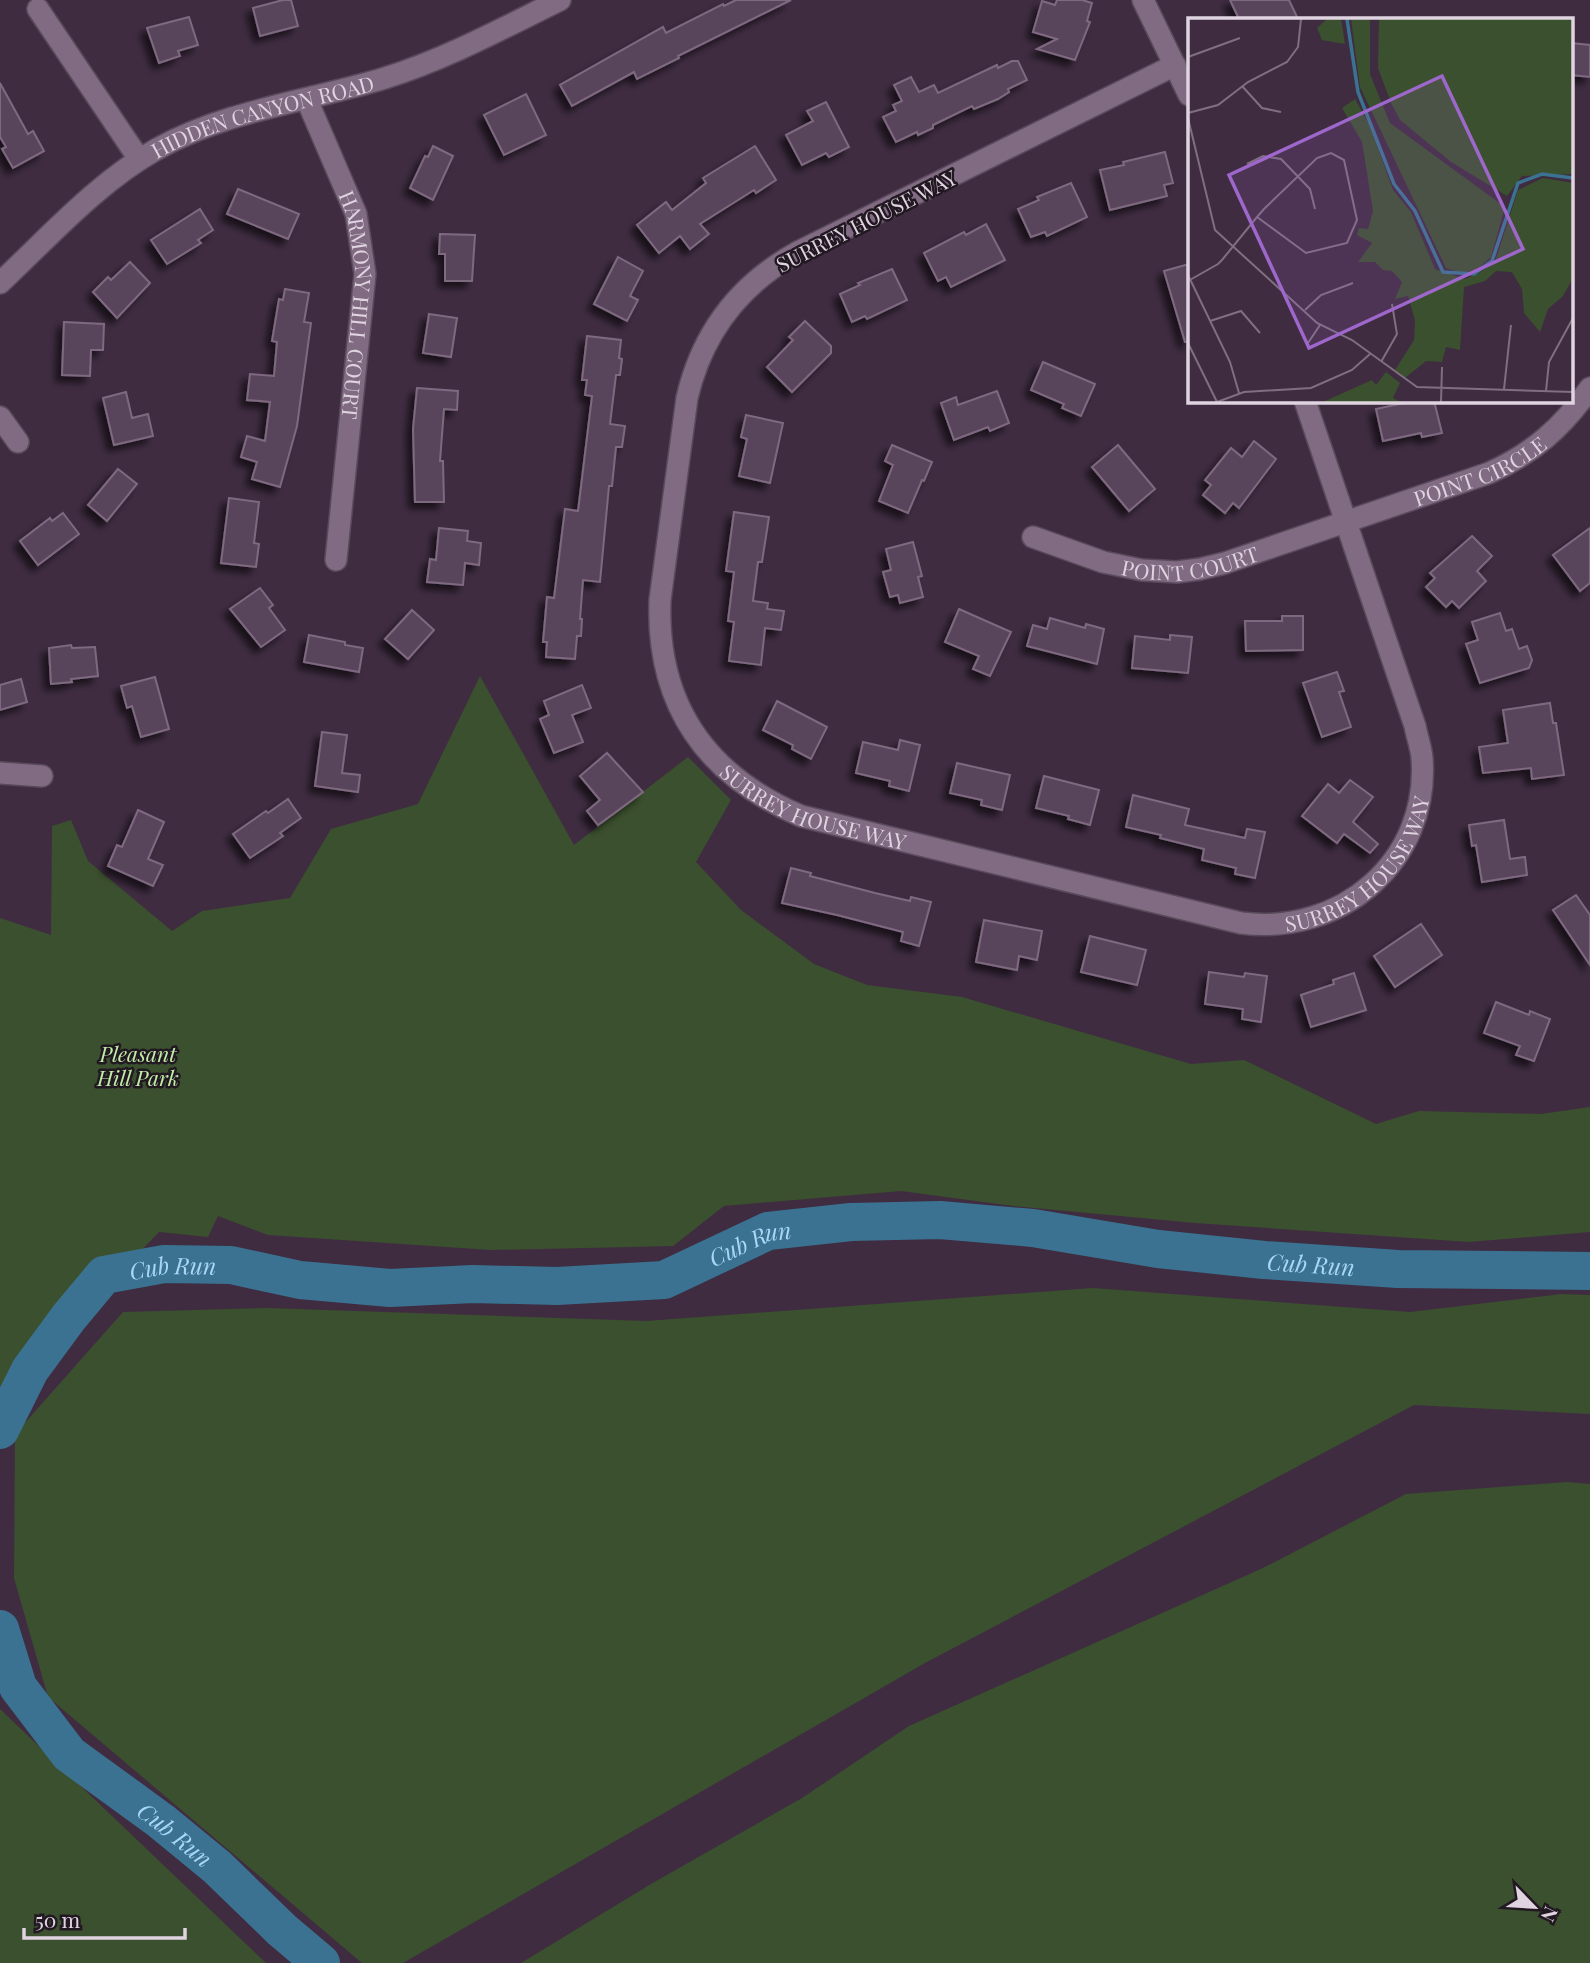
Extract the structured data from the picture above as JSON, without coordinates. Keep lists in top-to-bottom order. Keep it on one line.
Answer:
{"streets":{"street":["HIDDEN CANYON ROAD","SURREY HOUSE WAY","HARMONY HILL COURT","POINT CIRCLE","POINT COURT"]},"crossings":[["HIDDEN CANYON ROAD","HARMONY HILL COURT"],["SURREY HOUSE WAY","POINT CIRCLE"],["SURREY HOUSE WAY","POINT COURT"],["POINT CIRCLE","POINT COURT"]],"water":["Cub Run"],"parks":["Pleasant Hill Park"],"scale_bar":"50 m","north":"bottom right"}
